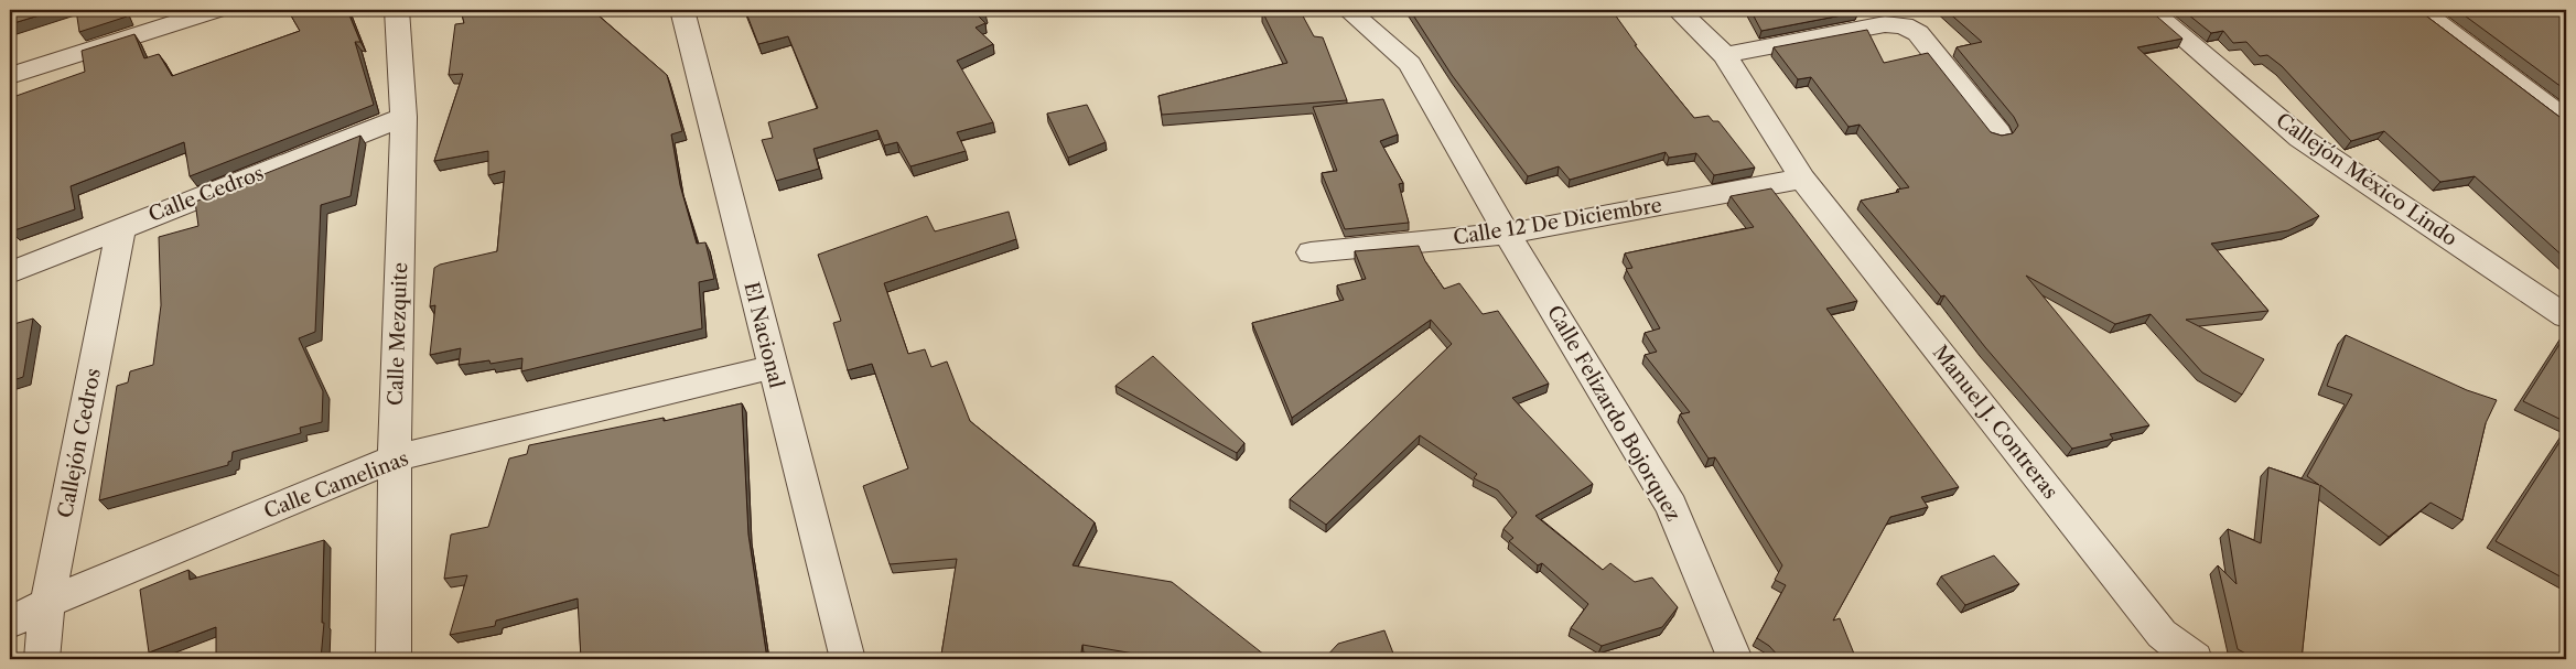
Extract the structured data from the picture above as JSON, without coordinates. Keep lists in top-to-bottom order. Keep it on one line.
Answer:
{"streets":{"street":["Callejón México Lindo","Calle Cedros","Calle 12 De Diciembre","Calle Mezquite","El Nacional","Calle Felizardo Bojorquez","Manuel J. Contreras","Callejón Cedros","Calle Camelinas"]},"crossings":[["Calle Cedros","Calle Mezquite"],["Calle Cedros","Callejón Cedros"],["Calle 12 De Diciembre","Calle Felizardo Bojorquez"],["Calle 12 De Diciembre","Manuel J. Contreras"],["Calle Mezquite","Calle Camelinas"],["El Nacional","Calle Camelinas"],["Callejón Cedros","Calle Camelinas"]]}
